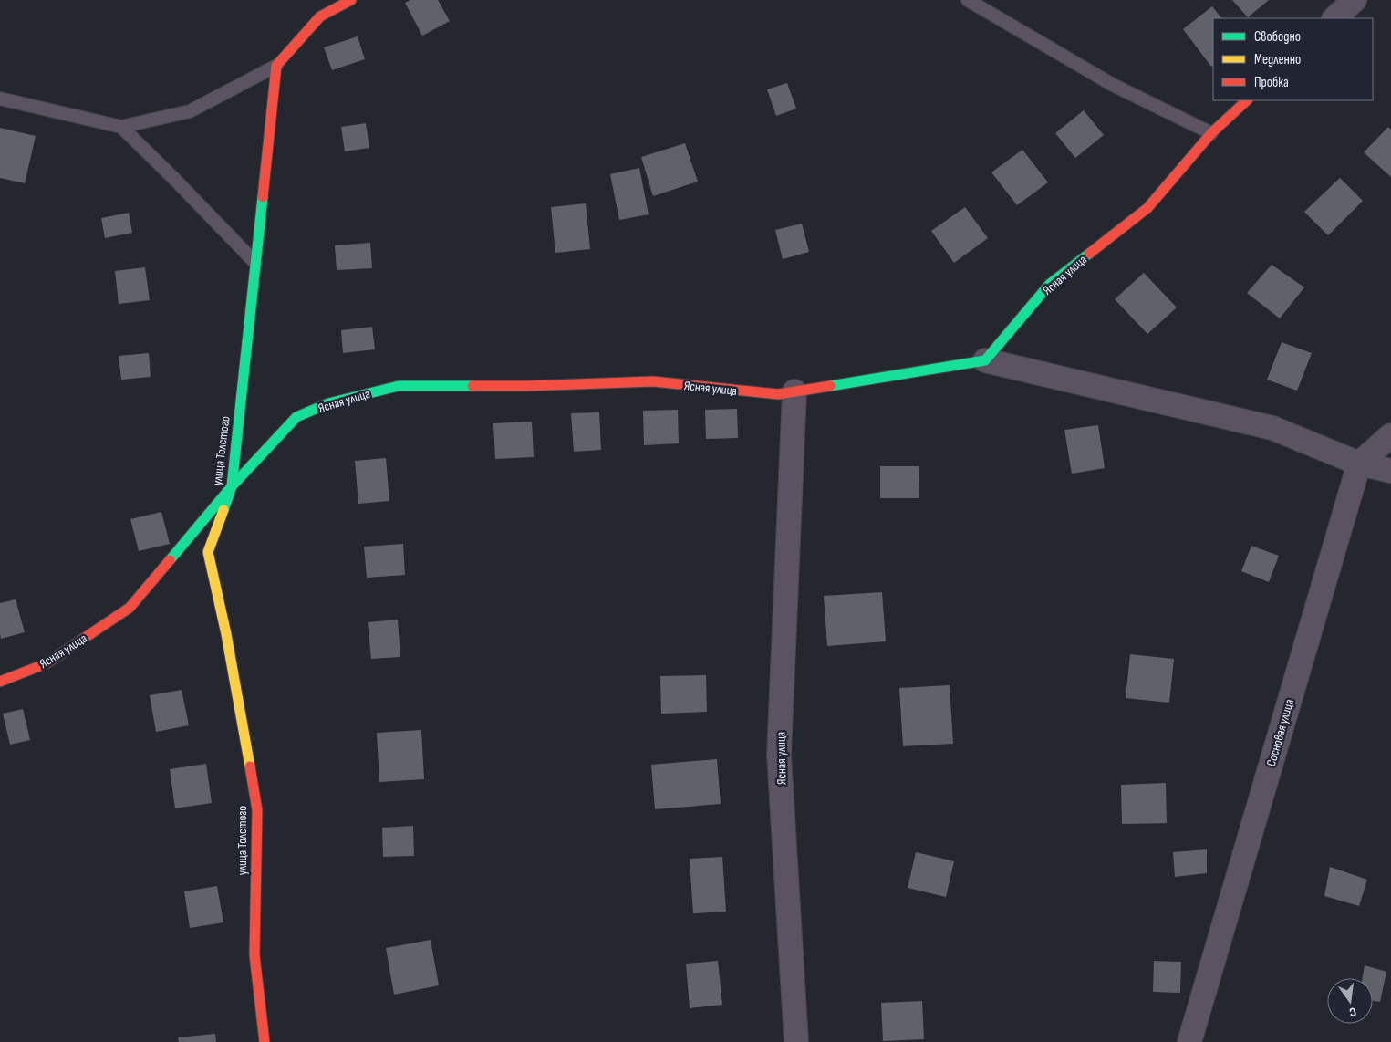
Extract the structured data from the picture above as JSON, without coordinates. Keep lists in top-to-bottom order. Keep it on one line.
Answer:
{"streets":{"street":["Ясная улица","улица Толстого","Сосновая улица"]},"crossings":[["Ясная улица","улица Толстого"]],"legend":["Свободно","Медленно","Пробка"],"north":"bottom"}
